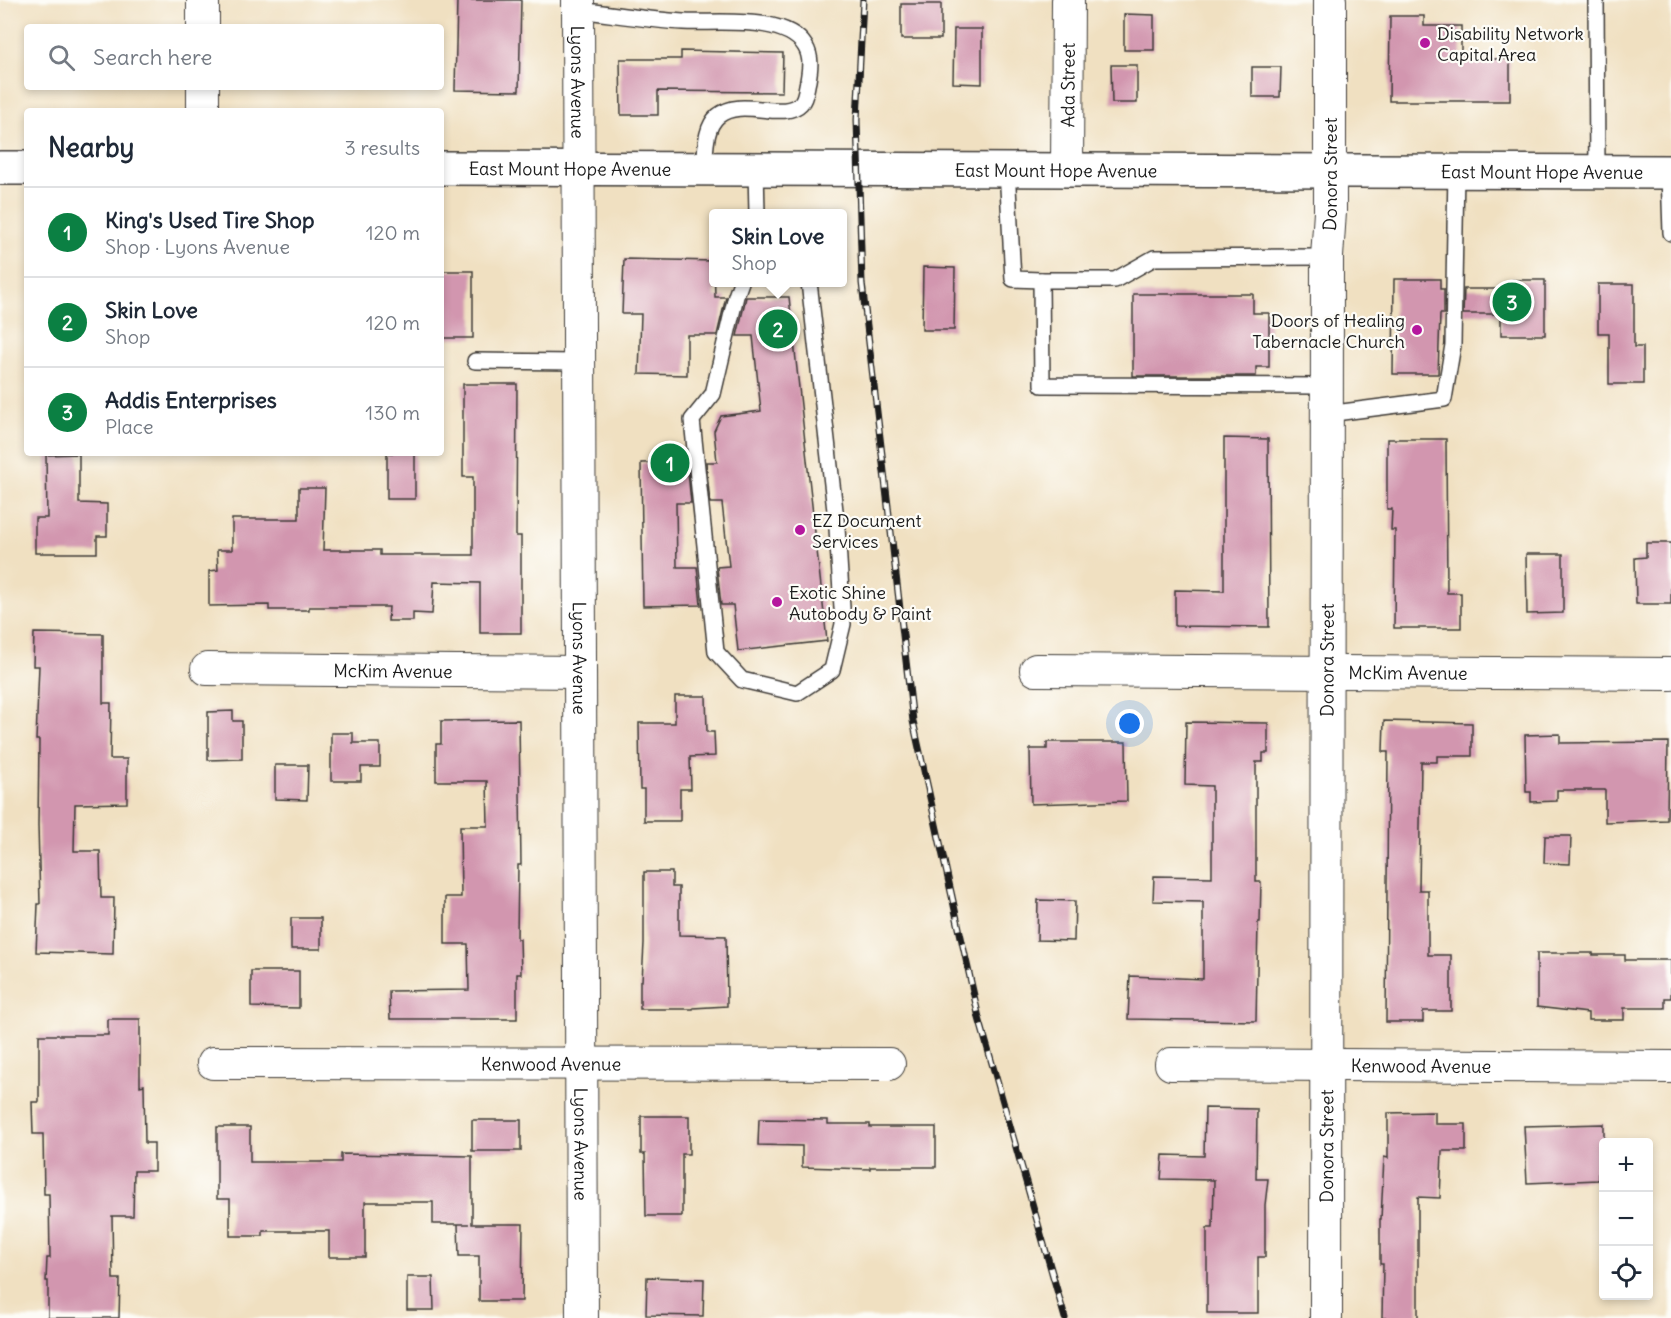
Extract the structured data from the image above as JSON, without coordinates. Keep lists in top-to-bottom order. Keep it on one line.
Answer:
{"streets":{"street":["Lyons Avenue","Ada Street","East Mount Hope Avenue","Donora Street","McKim Avenue","Kenwood Avenue"]},"crossings":[["Lyons Avenue","East Mount Hope Avenue"],["Lyons Avenue","McKim Avenue"],["Lyons Avenue","Kenwood Avenue"],["Ada Street","East Mount Hope Avenue"],["East Mount Hope Avenue","Donora Street"],["Donora Street","McKim Avenue"],["Donora Street","Kenwood Avenue"]],"places":["Disability Network Capital Area","Doors of Healing Tabernacle Church","EZ Document Services","Exotic Shine Autobody & Paint"],"page":{"search":"Search here","heading":["Nearby","3 results"],"list":[{"mark":"1","name":"King's Used Tire Shop","note":"Shop · Lyons Avenue","value":"120 m"},{"mark":"2","name":"Skin Love","note":"Shop","value":"120 m"},{"mark":"3","name":"Addis Enterprises","note":"Place","value":"130 m"}],"popup":["Skin Love","Shop"],"pins":["3","2","1"],"map_buttons":["+","−"]}}
